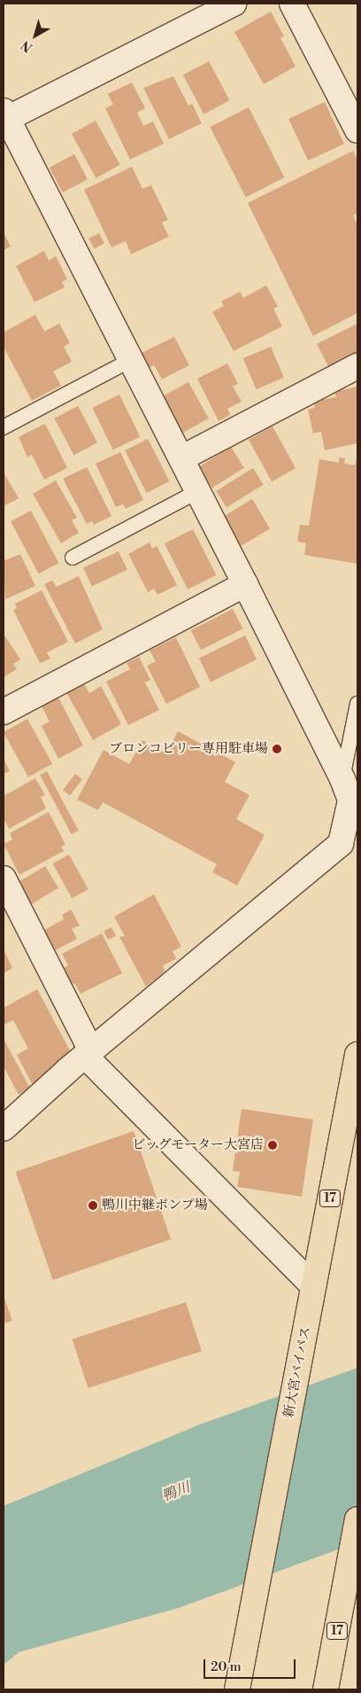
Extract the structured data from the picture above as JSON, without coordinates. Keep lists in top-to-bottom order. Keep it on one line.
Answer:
{"streets":{"highway":["17","新大宮バイパス"]},"water":["鴨川"],"places":["ブロンコビリー専用駐車場","ビッグモーター大宮店","鴨川中継ポンプ場"],"scale_bar":"20 m","north":"bottom left"}
